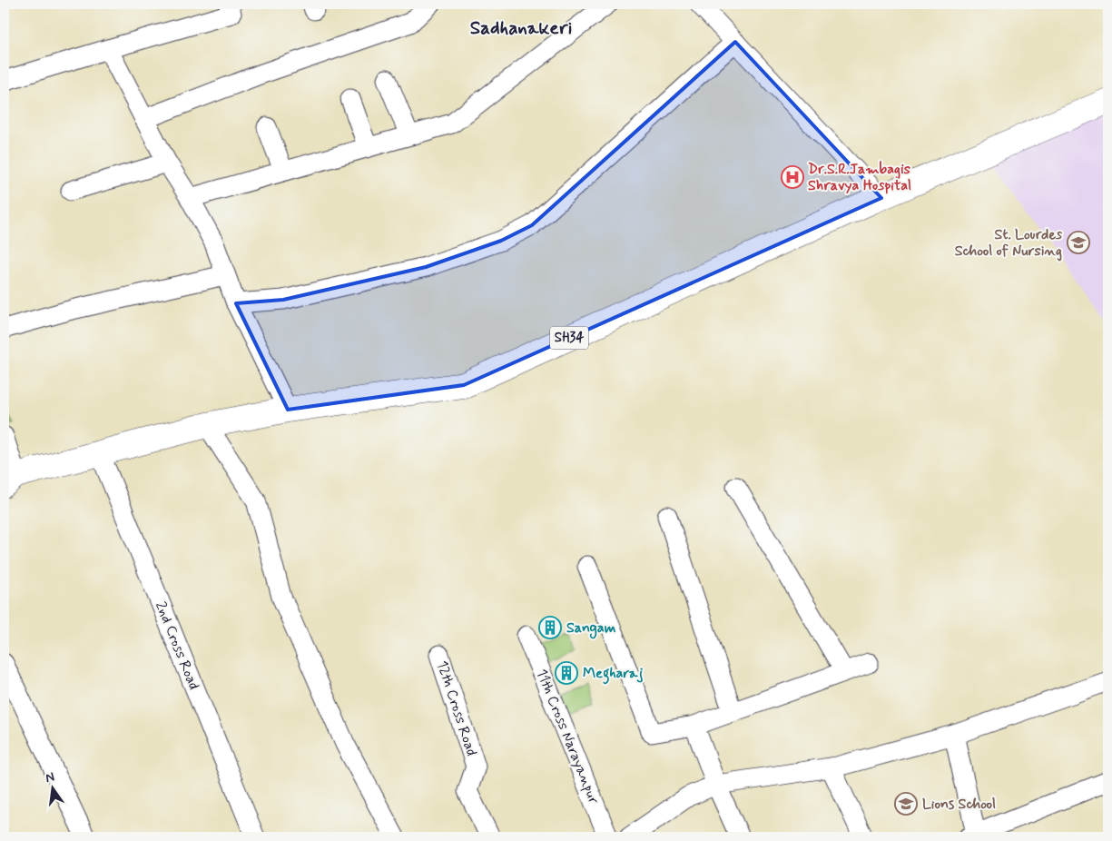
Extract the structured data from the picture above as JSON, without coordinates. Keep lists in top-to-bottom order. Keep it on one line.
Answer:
{"streets":{"main road":["SH34"],"street":["2nd Cross Road","12th Cross Road","11th Cross Narayanpur"]},"crossings":[["SH34","2nd Cross Road"]],"districts":["Sadhanakeri"],"places":{"hospital":["Dr.S.R.Jambagis Shravya Hospital"],"school or university":["St. Lourdes School of Nursing","Lions School"],"building":["Sangam","Megharaj"]},"north":"top"}
